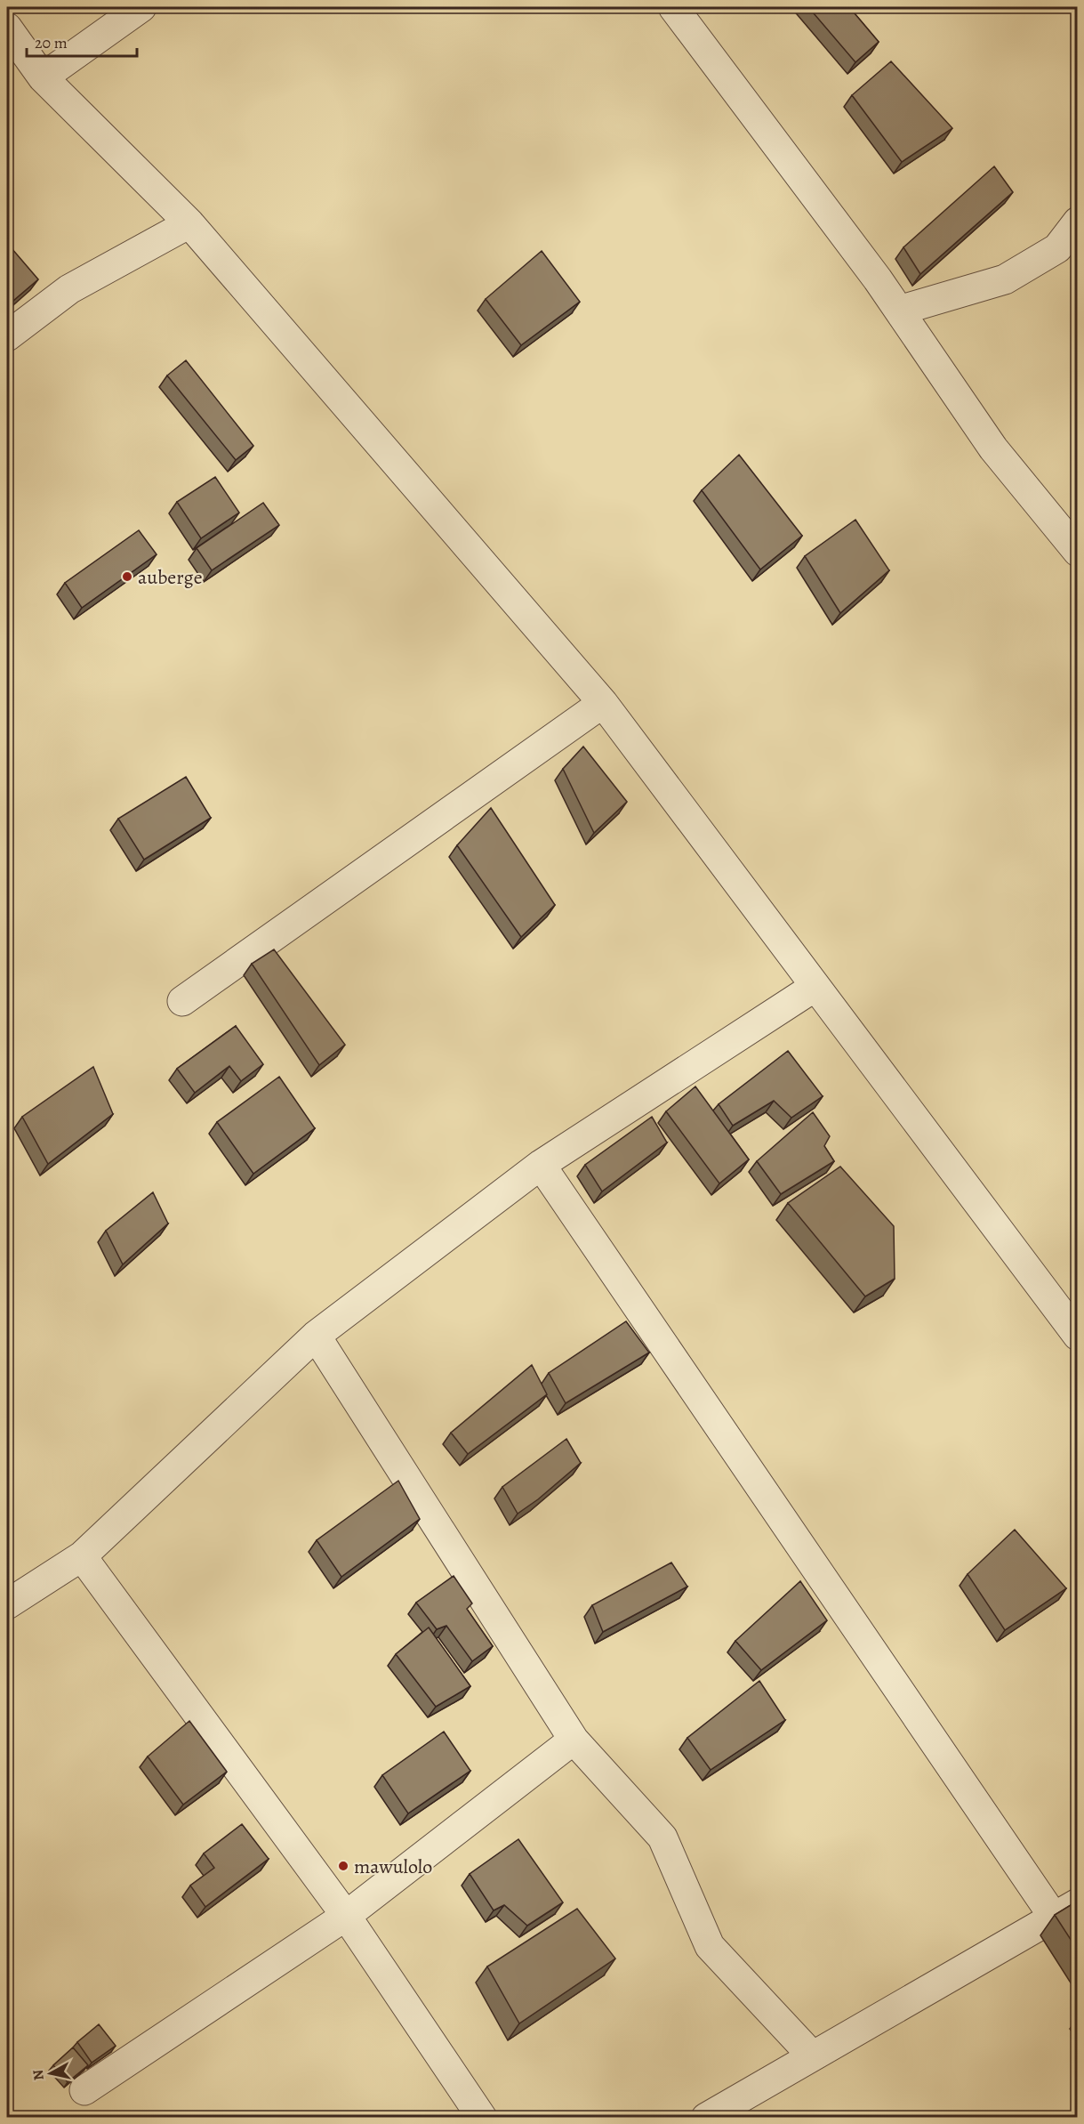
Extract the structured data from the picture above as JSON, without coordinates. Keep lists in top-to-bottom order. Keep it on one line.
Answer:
{"places":["auberge","mawulolo"],"scale_bar":"20 m","north":"left"}
